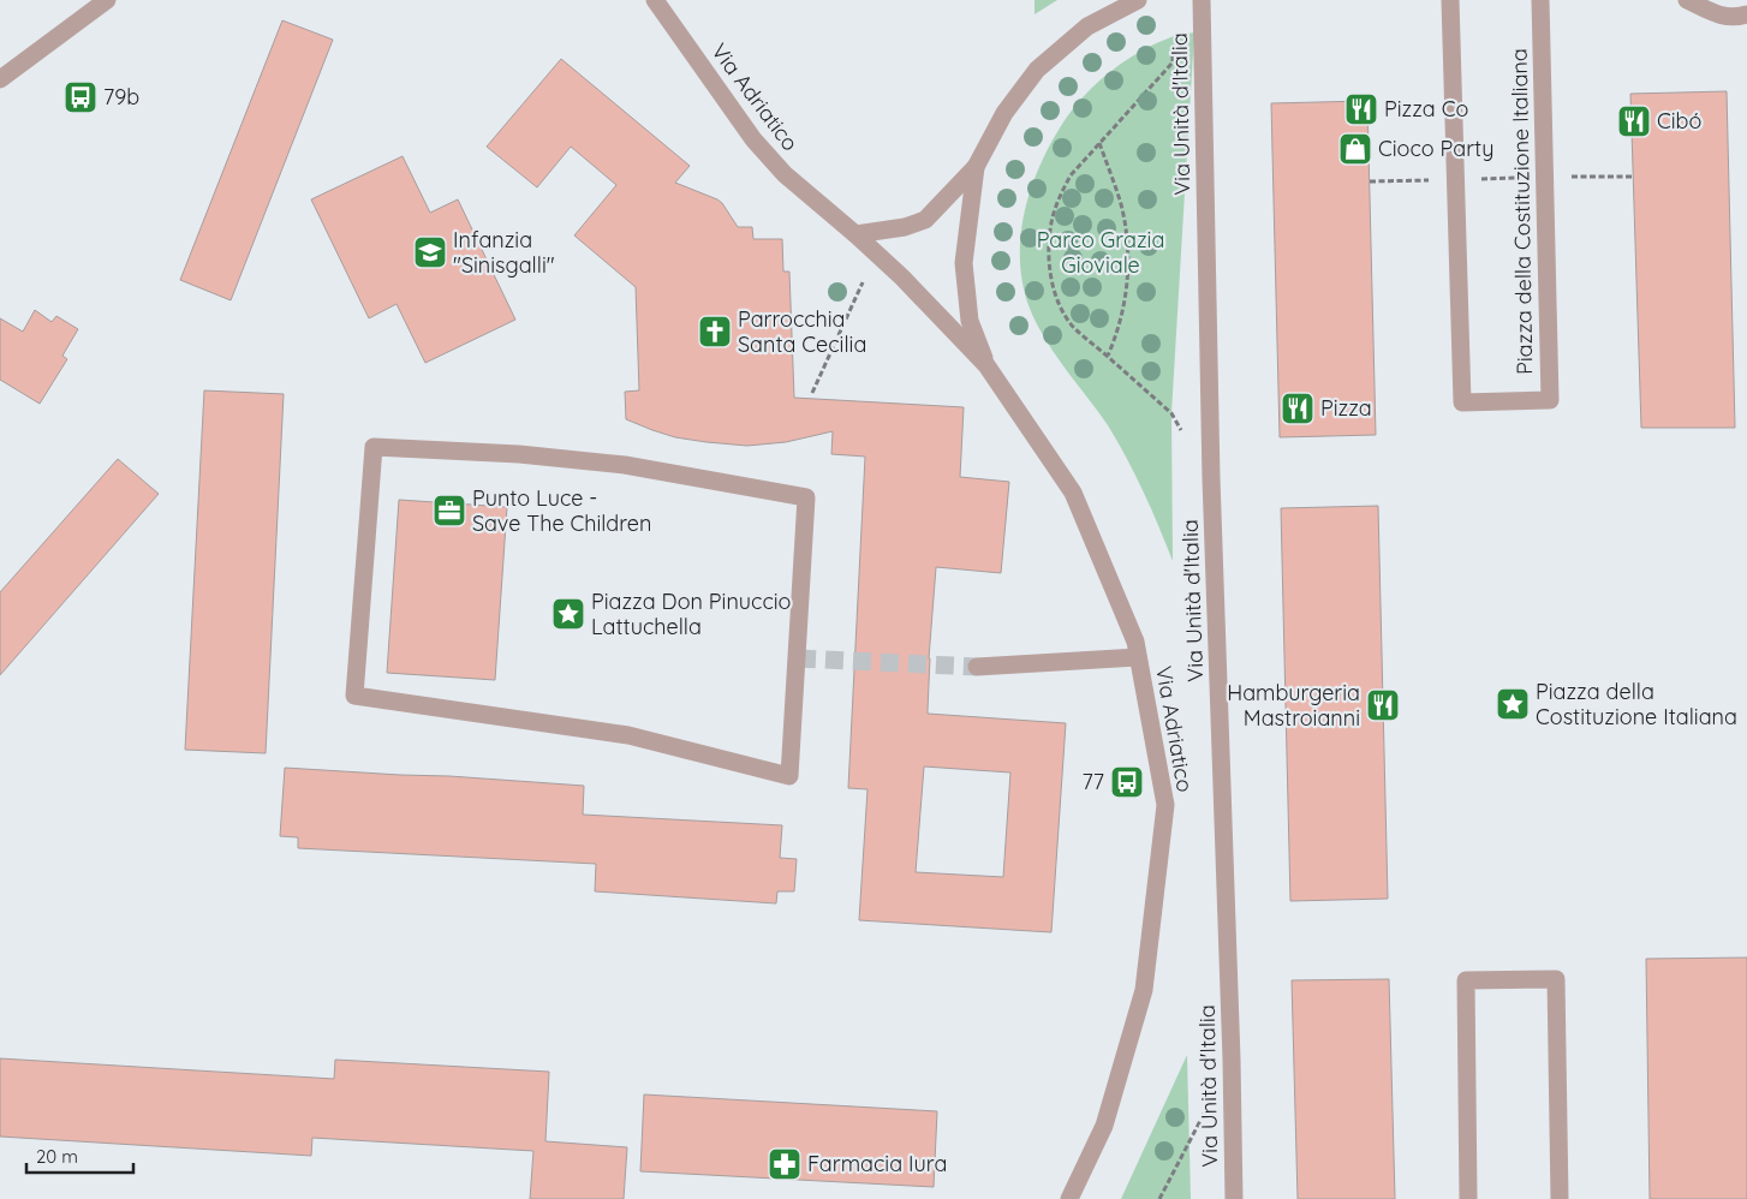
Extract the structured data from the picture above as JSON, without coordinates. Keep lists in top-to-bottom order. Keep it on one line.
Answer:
{"streets":{"street":["Via Adriatico","Via Unità d'Italia","Piazza della Costituzione Italiana"]},"parks":["Parco Grazia Gioviale"],"places":{"bus stop":["79b","77"],"restaurant":["Pizza Co","Cibó","Pizza","Hamburgeria Mastroianni"],"shop":["Cioco Party"],"school or university":["Infanzia \"Sinisgalli\""],"church":["Parrocchia Santa Cecilia"],"office":["Punto Luce - Save The Children"],"place":["Piazza Don Pinuccio Lattuchella","Piazza della Costituzione Italiana"],"pharmacy":["Farmacia Iura"]},"scale_bar":"20 m"}
